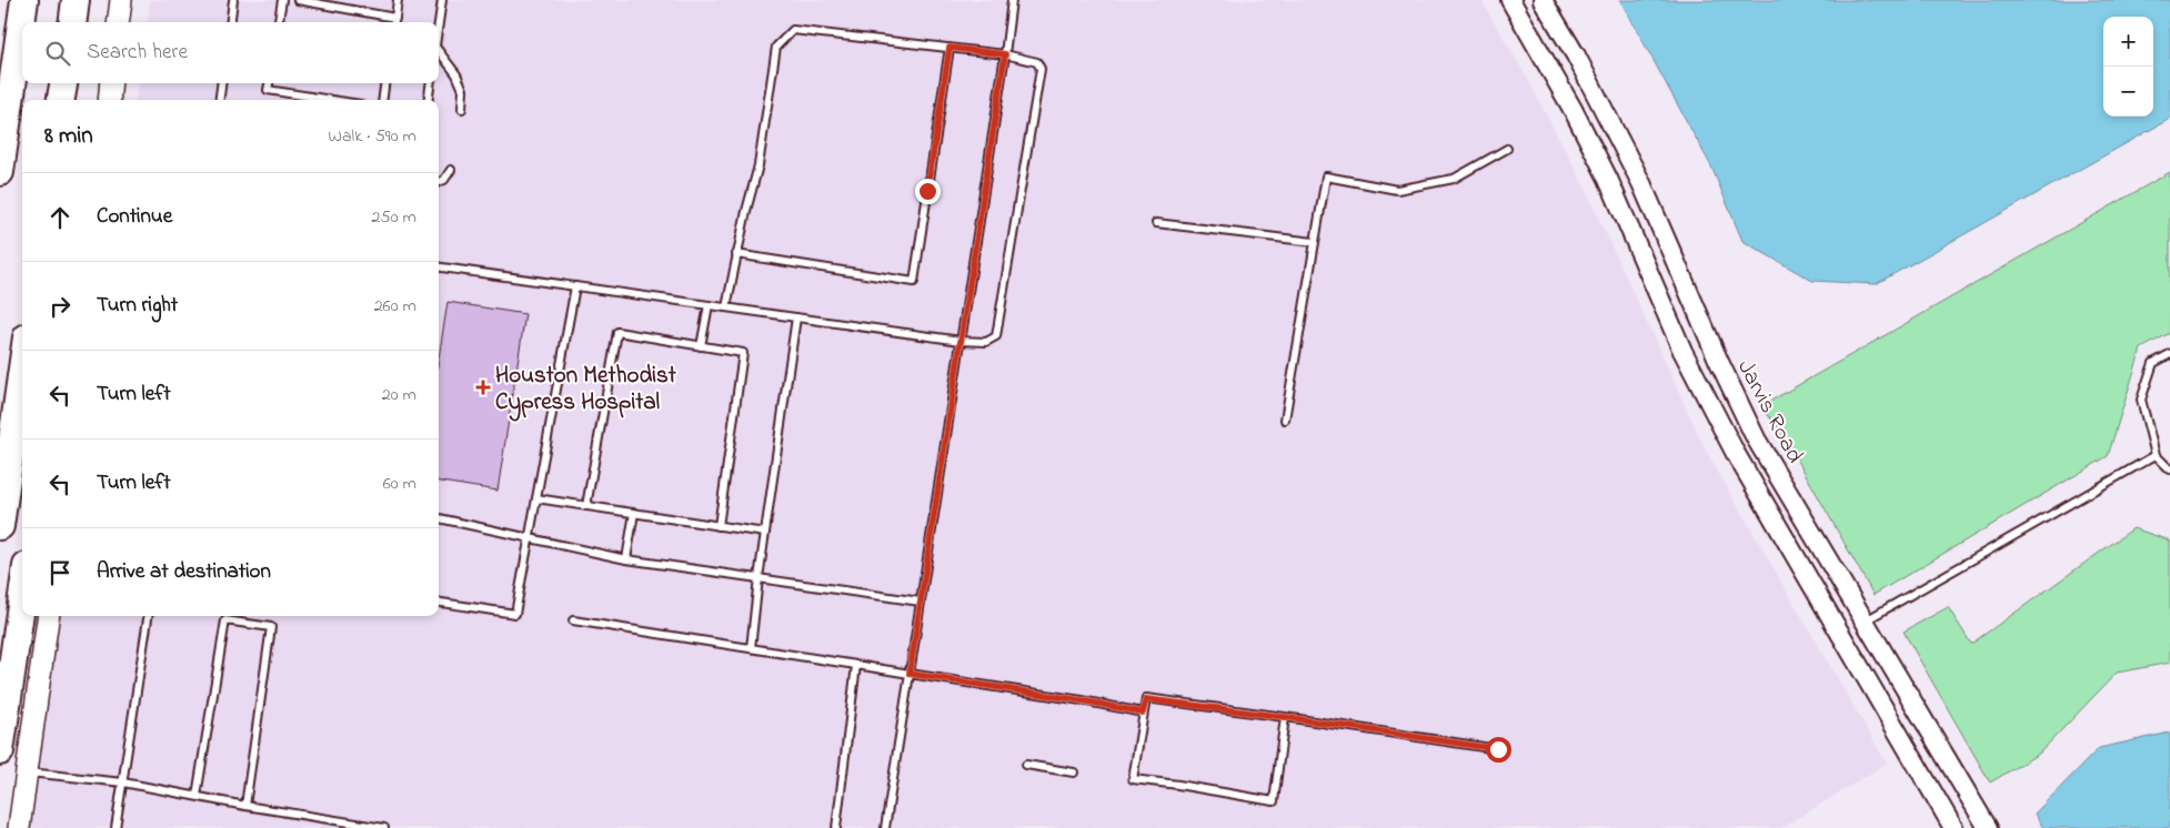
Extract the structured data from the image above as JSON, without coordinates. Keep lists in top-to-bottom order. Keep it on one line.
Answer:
{"streets":{"street":["Jarvis Road"]},"places":{"health":["Houston Methodist Cypress Hospital"]},"page":{"map_buttons":["+","−"],"search":"Search here","heading":["8 min","Walk · 590 m"],"list":[["Continue","250 m"],["Turn right","260 m"],["Turn left","20 m"],["Turn left","60 m"],"Arrive at destination"]}}
